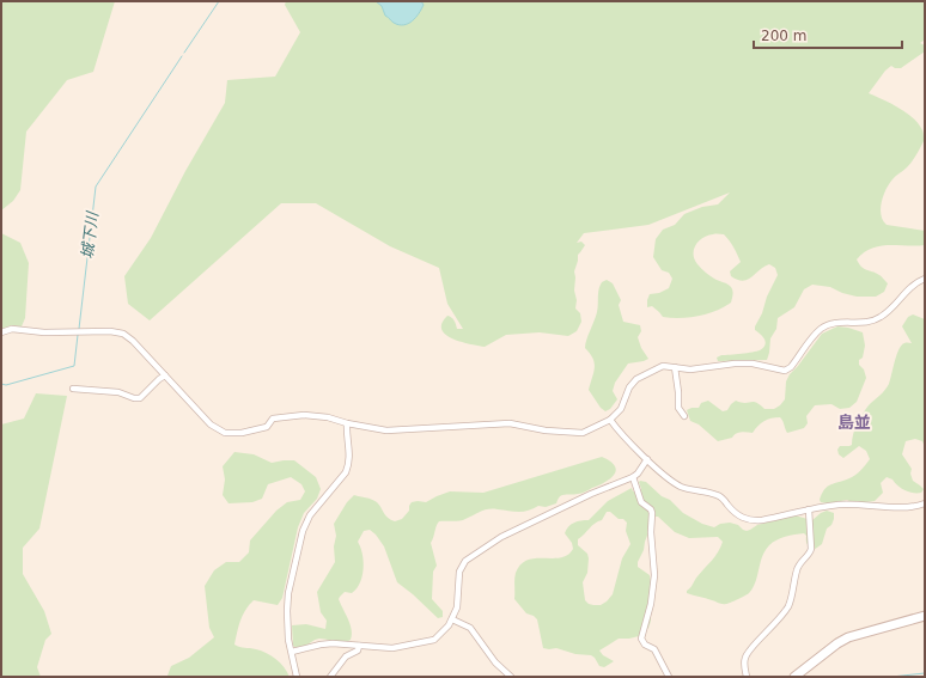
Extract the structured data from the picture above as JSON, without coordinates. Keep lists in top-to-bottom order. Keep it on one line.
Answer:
{"districts":["島並"],"water":["城下川"],"scale_bar":"200 m"}
